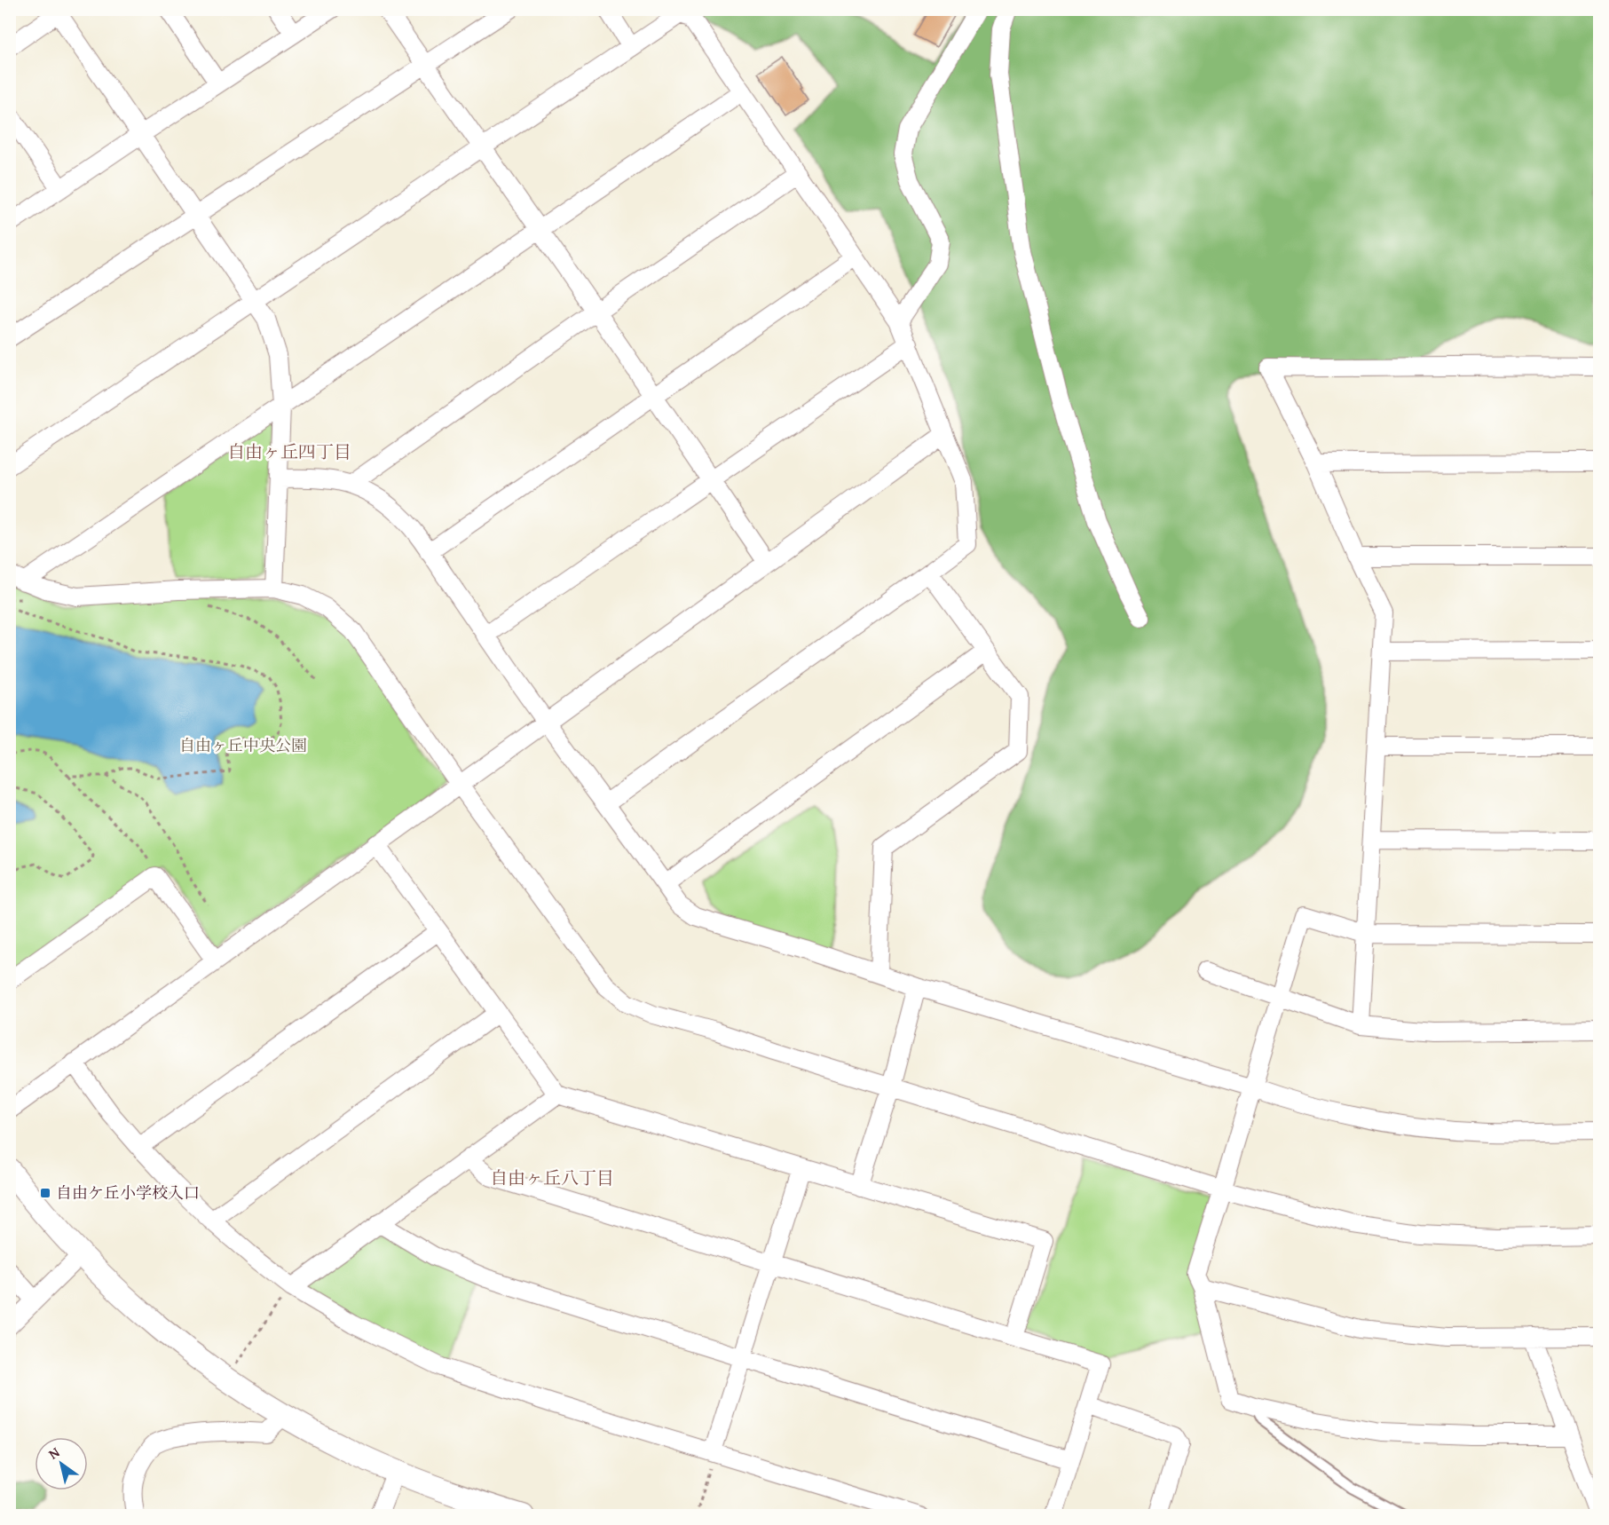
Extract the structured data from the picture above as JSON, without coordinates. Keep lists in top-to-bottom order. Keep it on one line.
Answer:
{"districts":["自由ヶ丘四丁目","自由ヶ丘八丁目"],"parks":["自由ヶ丘中央公園"],"places":{"transit":["自由ケ丘小学校入口"]},"north":"top left"}
